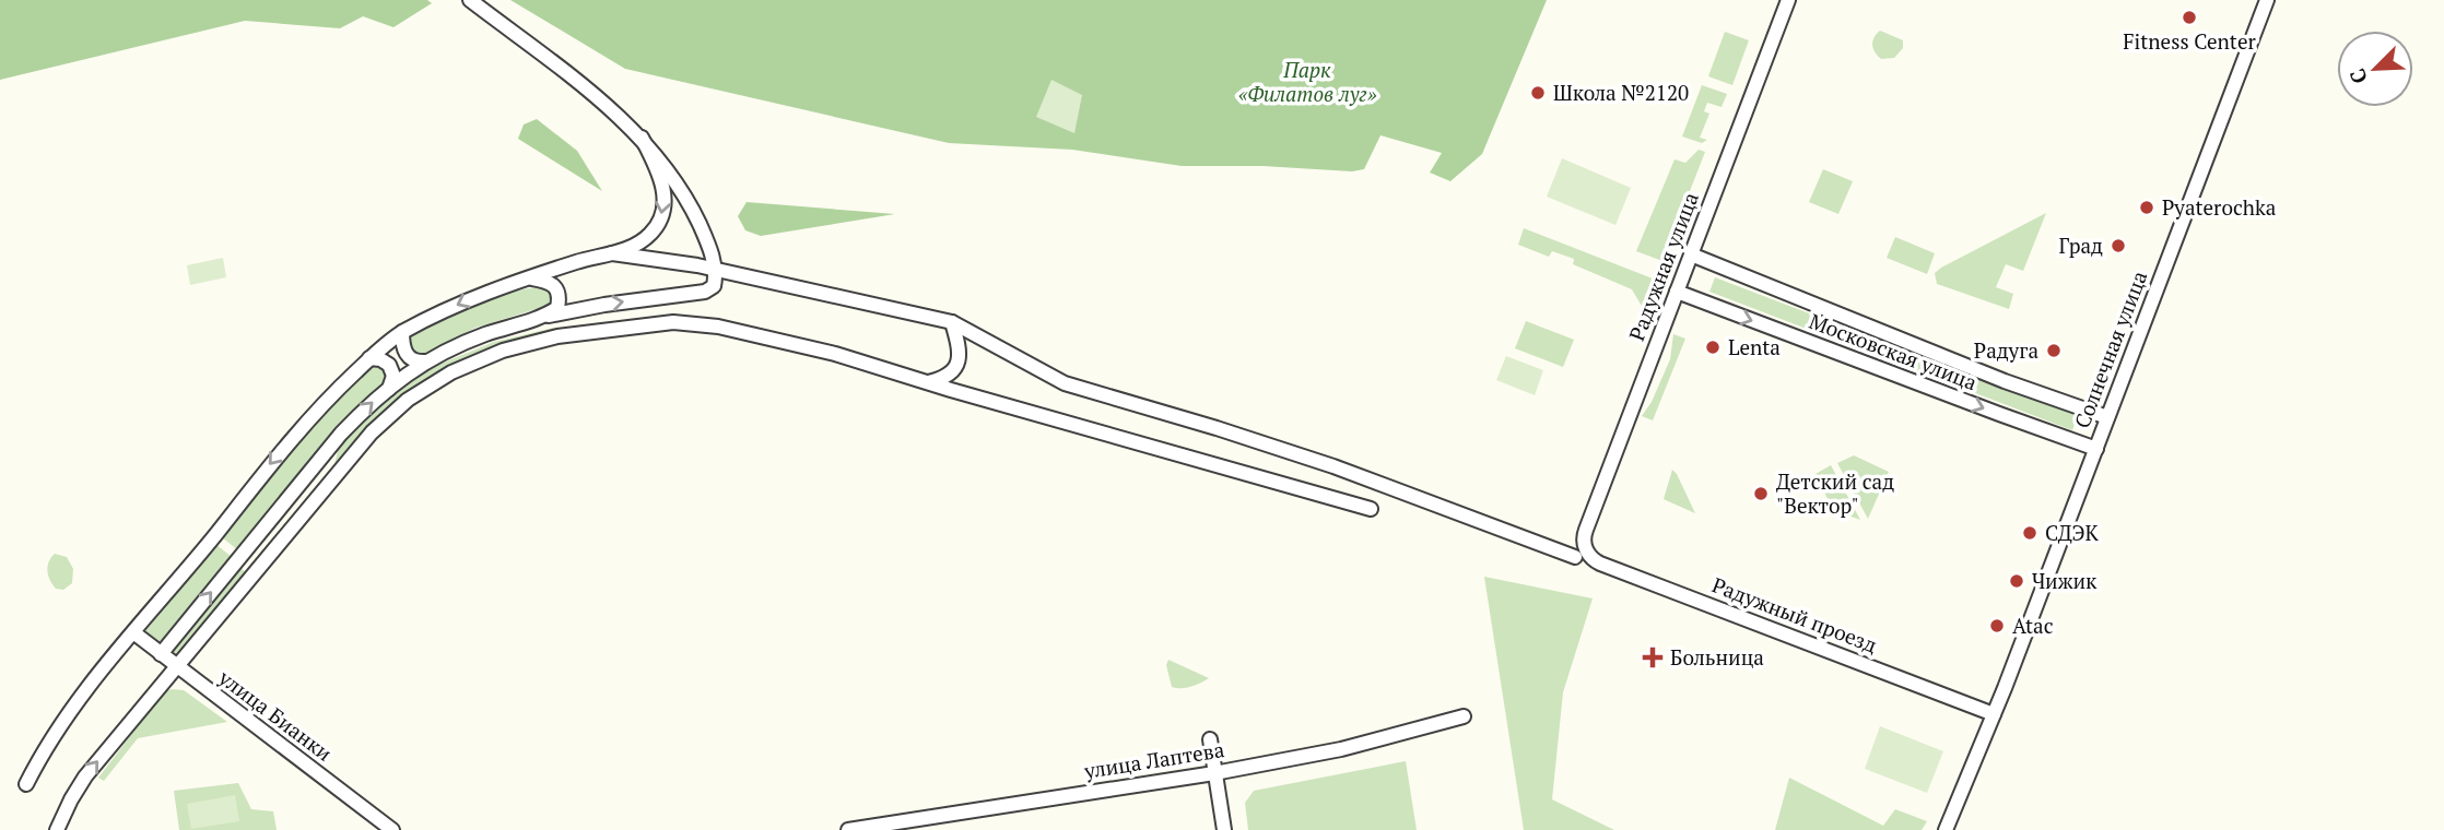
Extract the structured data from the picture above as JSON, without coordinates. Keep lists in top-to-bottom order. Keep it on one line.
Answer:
{"streets":{"street":["Радужная улица","Солнечная улица","Московская улица","Радужный проезд","улица Бианки","улица Лаптева"]},"crossings":[["Радужная улица","Московская улица"],["Радужная улица","Радужный проезд"],["Солнечная улица","Московская улица"],["Солнечная улица","Радужный проезд"]],"parks":["Парк «Филатов луг»"],"places":{"other":["Fitness Center","Школа №2120","Pyaterochka","Град","Lenta","Радуга","Детский сад \"Вектор\"","СДЭК","Чижик","Atac"],"health":["Больница"]},"north":"bottom left"}
